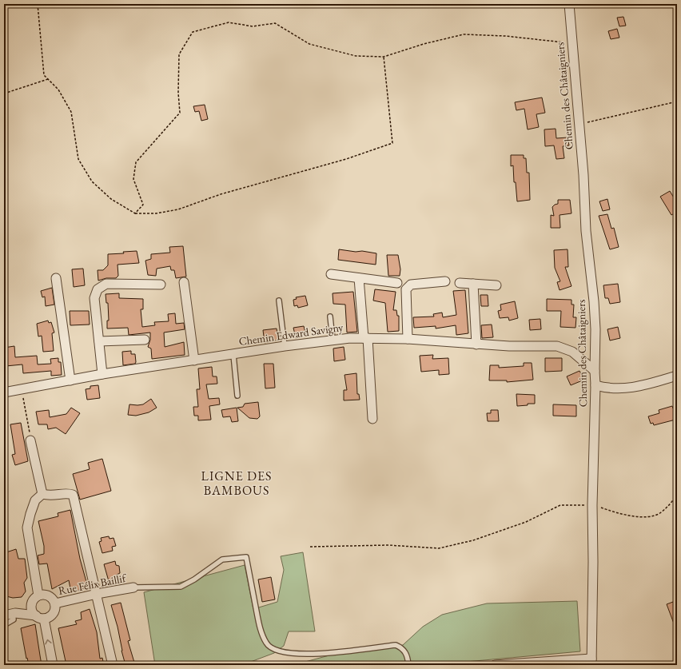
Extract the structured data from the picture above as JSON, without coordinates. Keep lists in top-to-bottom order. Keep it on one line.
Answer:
{"streets":{"street":["Chemin des Châtaigniers","Chemin Edward Savigny","Rue Félix Baillif"]},"crossings":[["Chemin des Châtaigniers","Chemin Edward Savigny"]],"districts":["LIGNE DES BAMBOUS"]}
